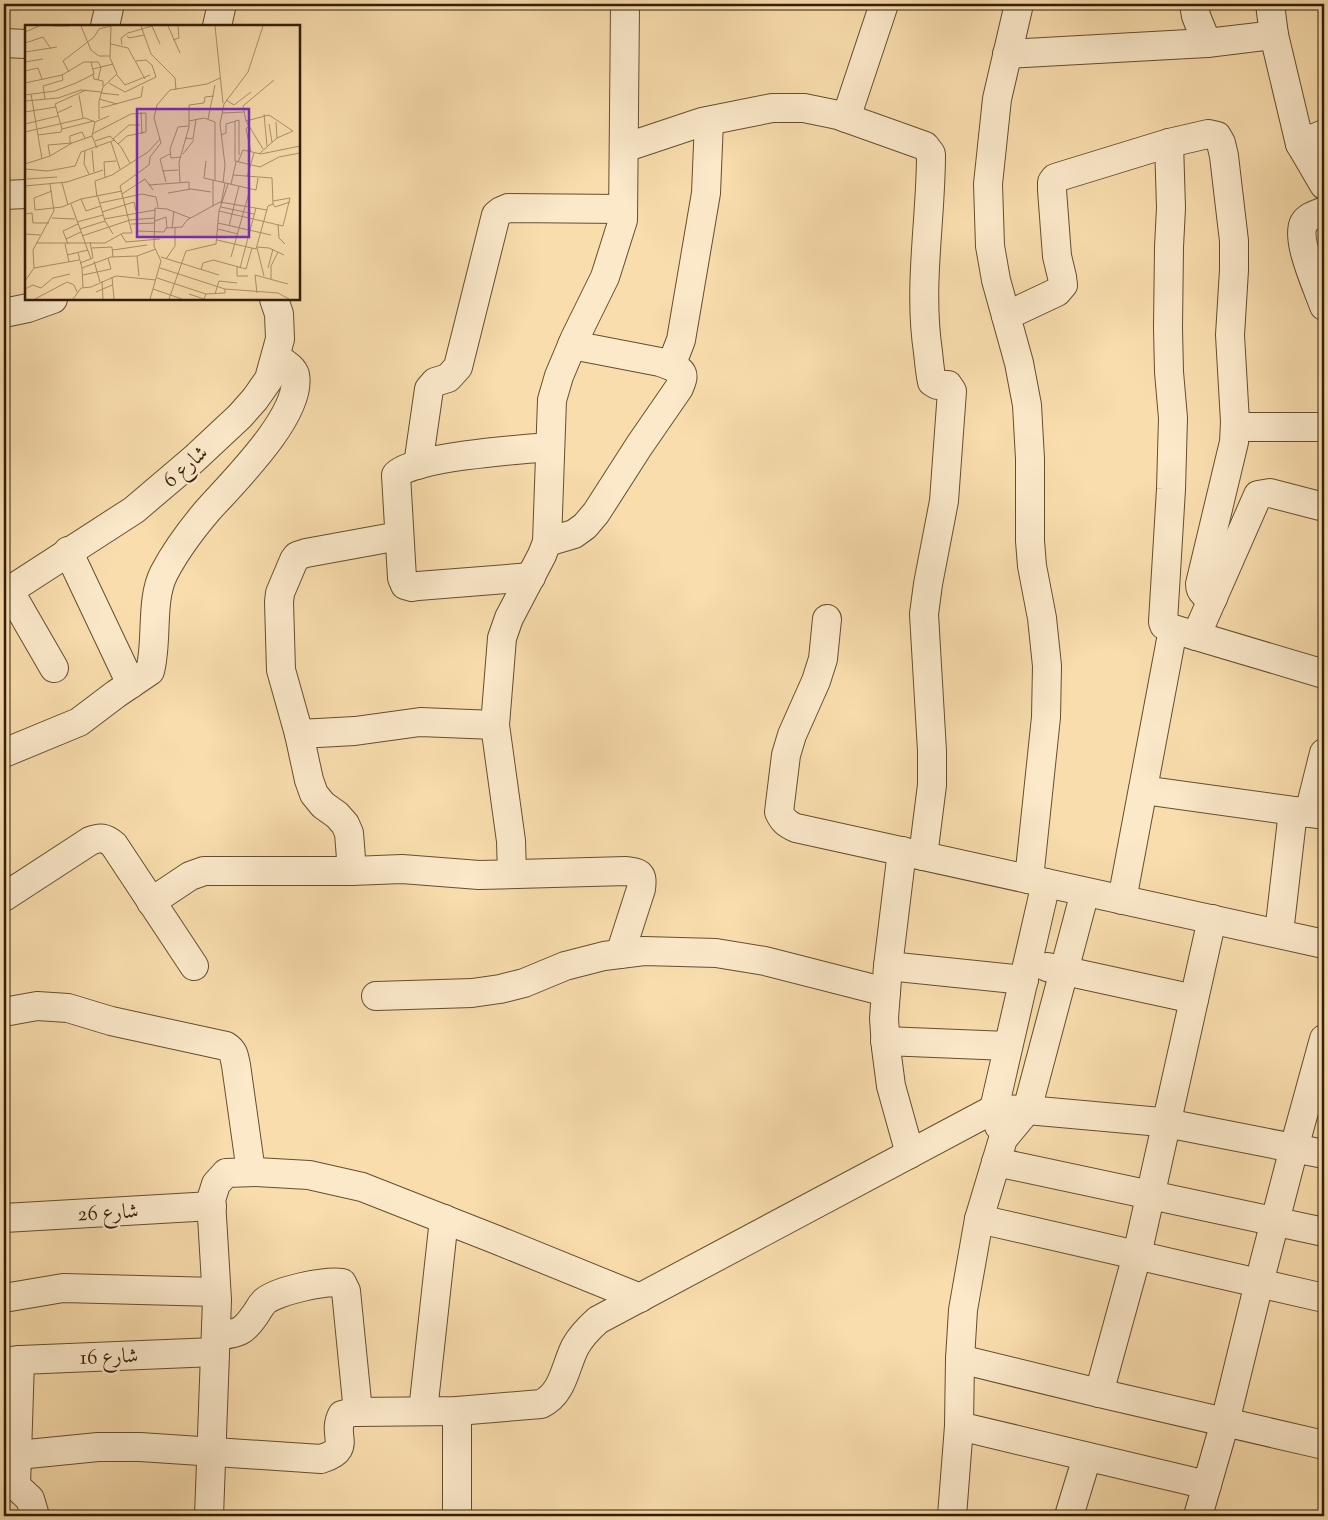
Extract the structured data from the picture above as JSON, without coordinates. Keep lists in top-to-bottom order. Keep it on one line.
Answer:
{"streets":{"street":["شارع 6","شارع 26","شارع 16"]}}
